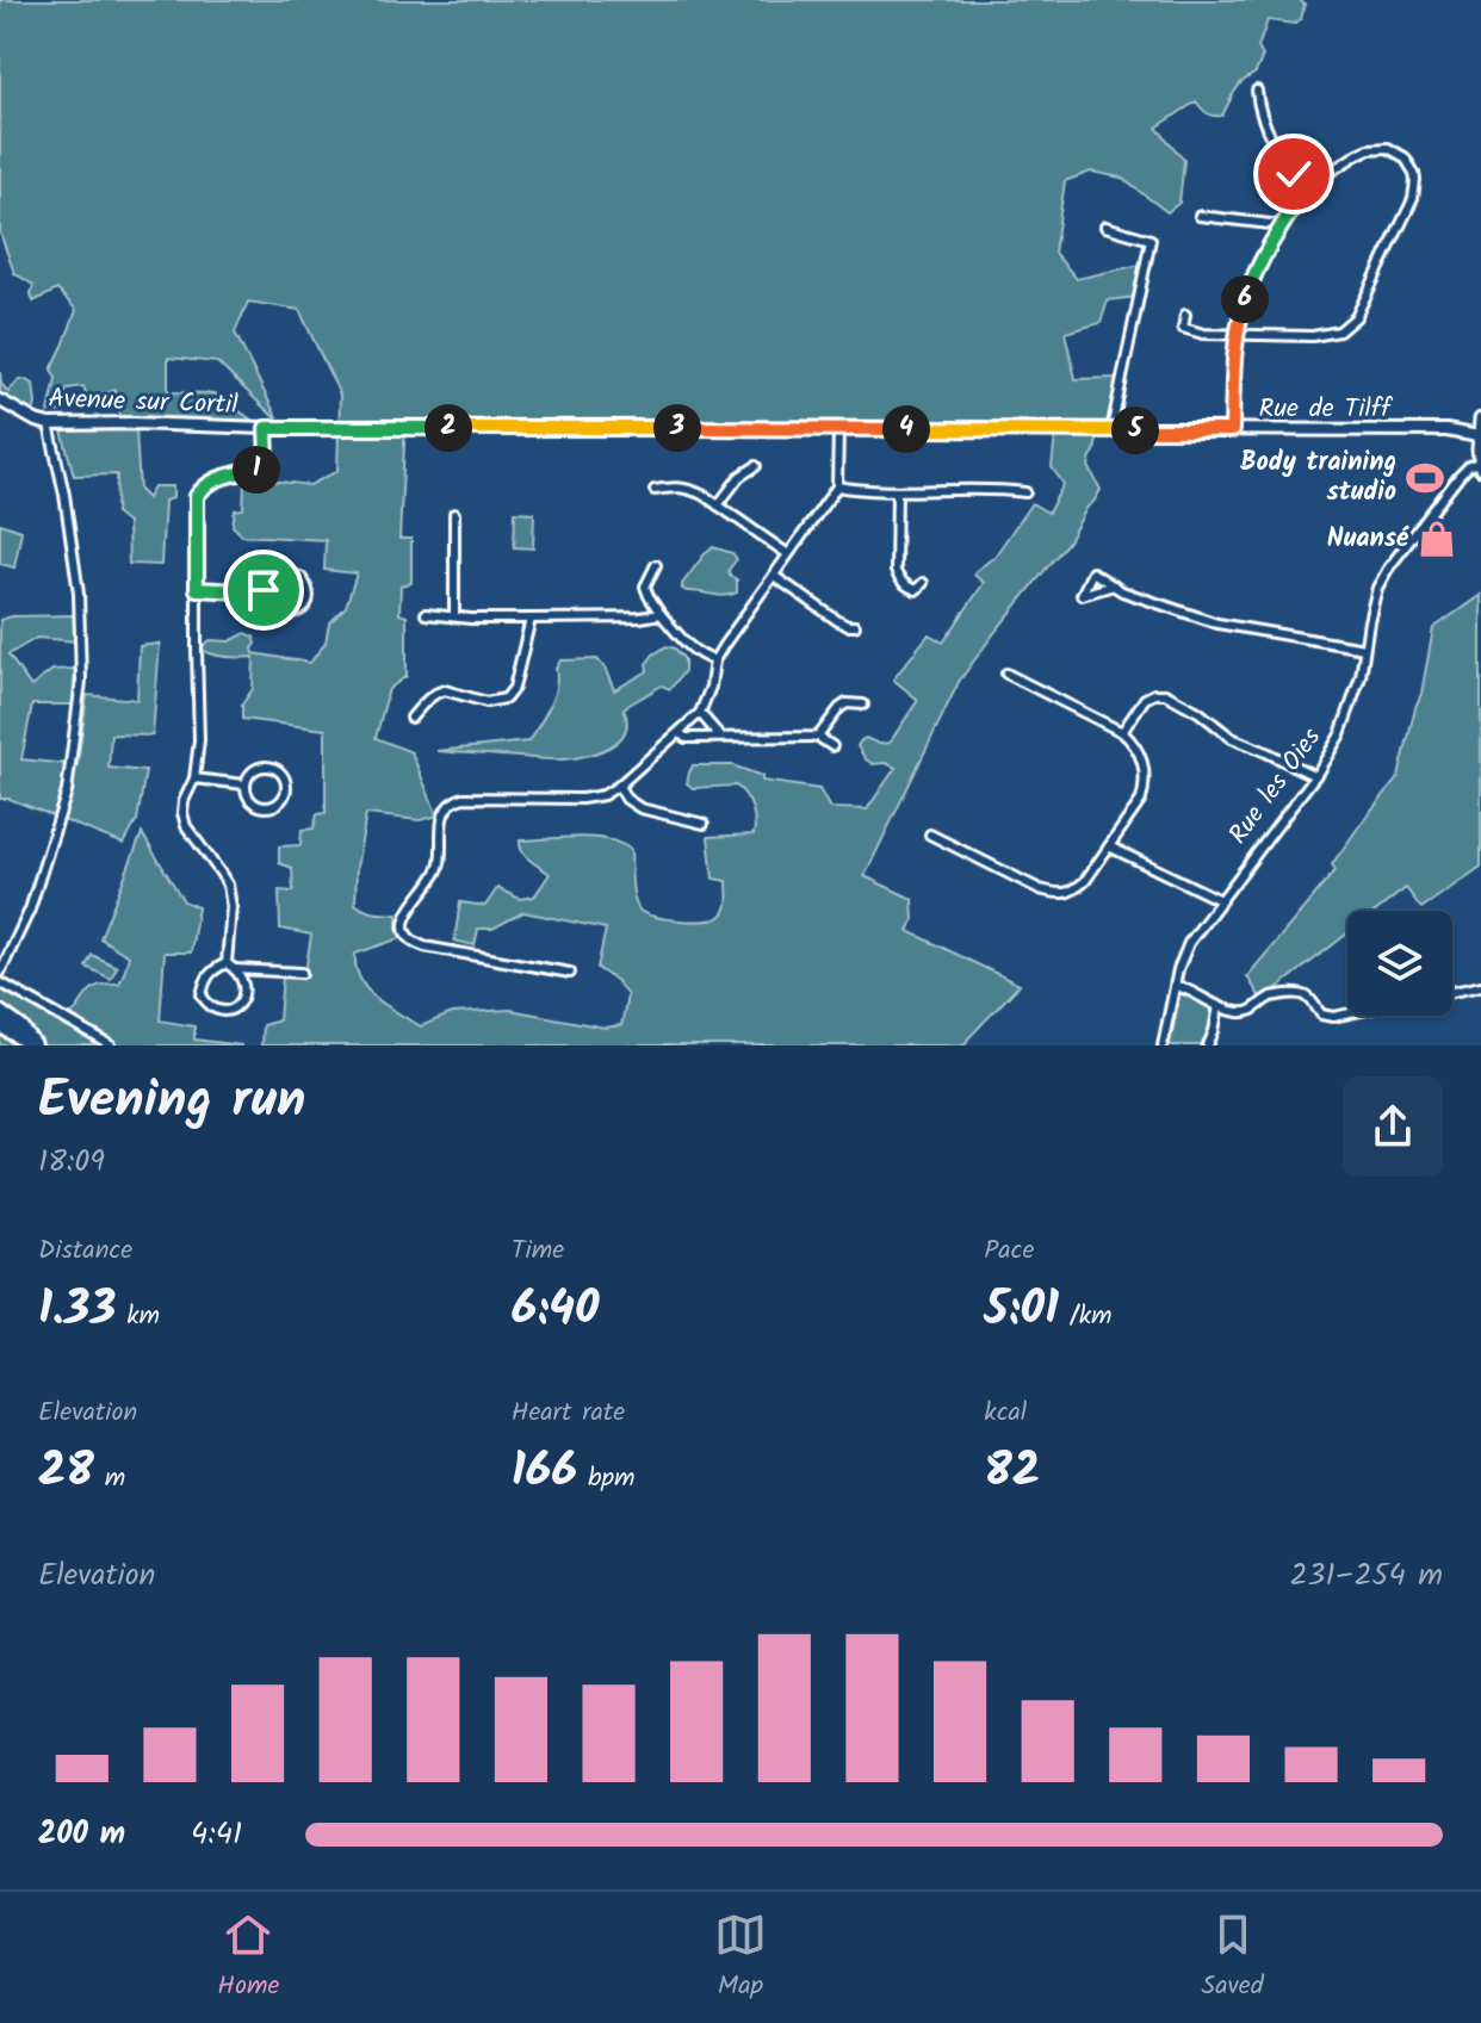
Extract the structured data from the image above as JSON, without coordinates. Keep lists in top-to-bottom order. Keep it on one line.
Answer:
{"streets":{"main road":["Avenue sur Cortil","Rue de Tilff"],"street":["Rue les Oies"]},"crossings":[["Avenue sur Cortil","Rue de Tilff"]],"places":{"sports":["Body training studio"],"shop":["Nuansé"]},"page":{"pins":["6","2","3","4","5","1"],"heading":["Evening run","18:09"],"stats":[["Distance","1.33 km"],["Time","6:40"],["Pace","5:01 /km"],["Elevation","28 m"],["Heart rate","166 bpm"],["kcal","82"]],"chart":["Elevation","231–254 m"],"list":[{"name":"200 m","note":"4:41"}],"tabs":["Home","Map","Saved"]}}
